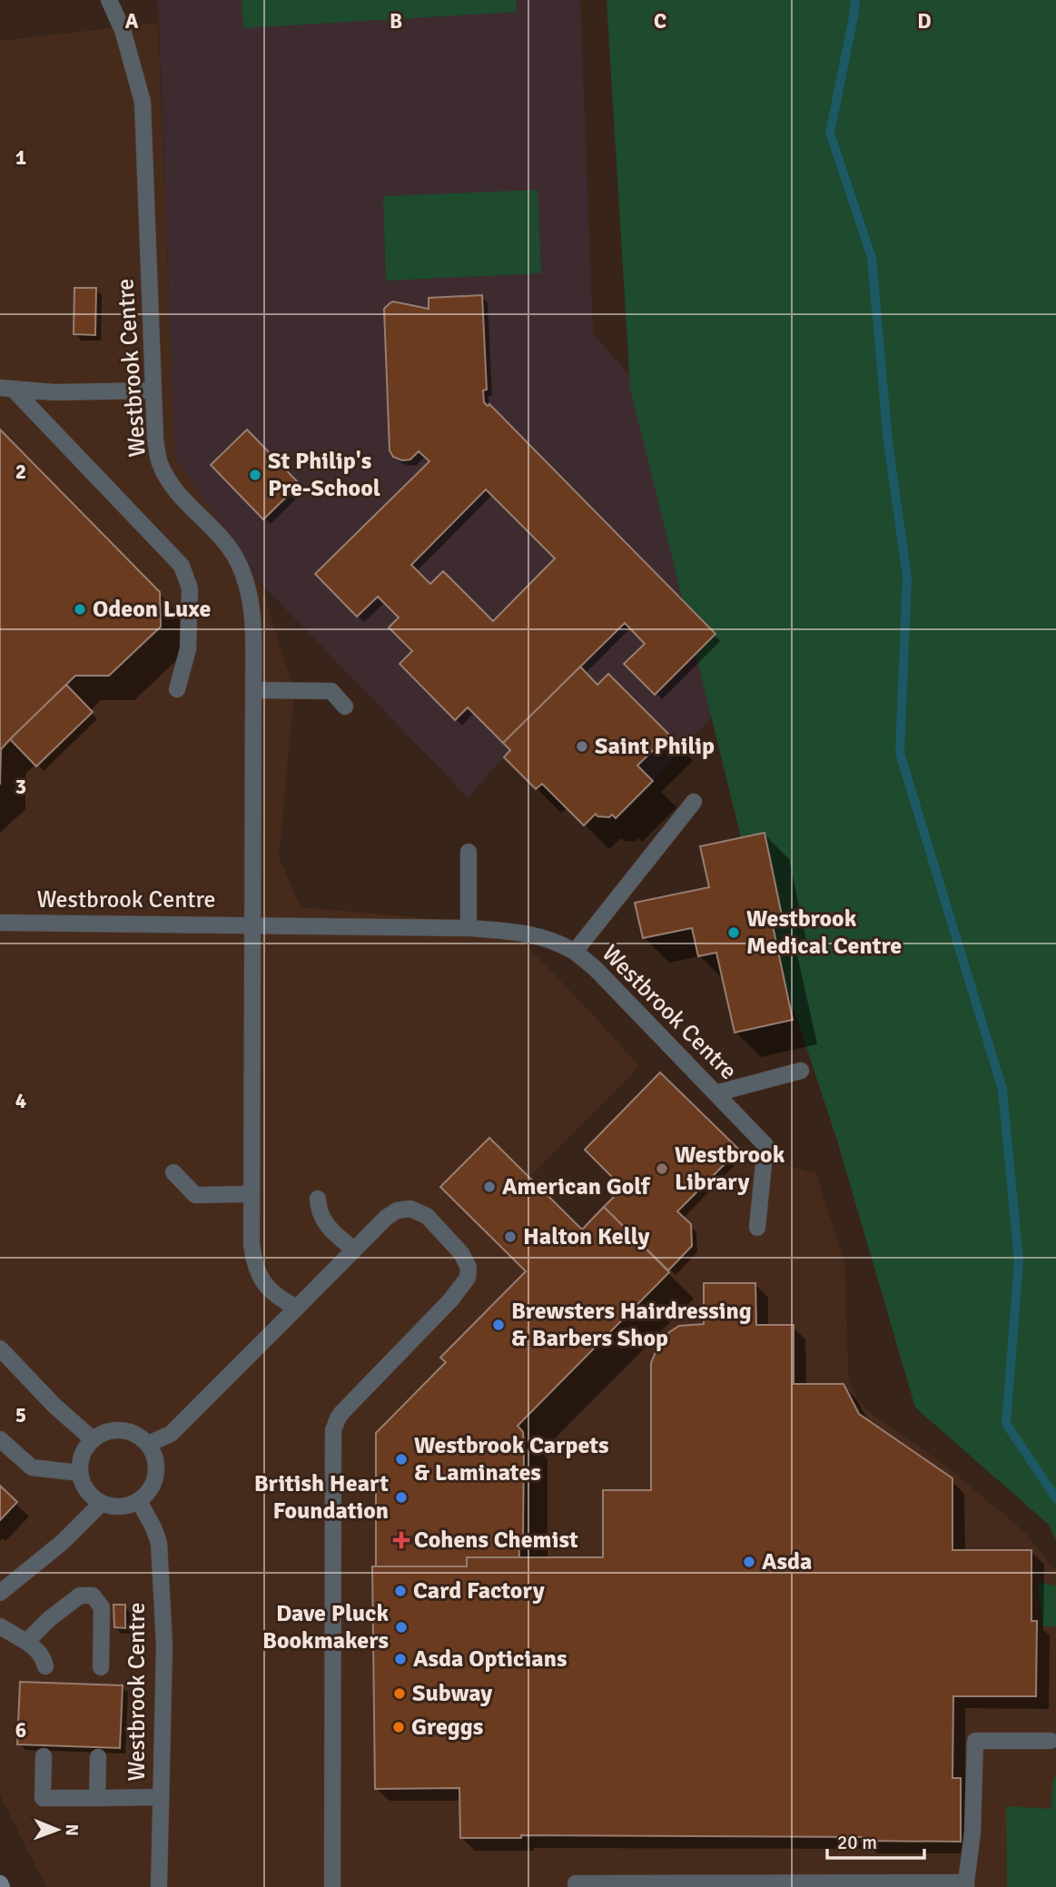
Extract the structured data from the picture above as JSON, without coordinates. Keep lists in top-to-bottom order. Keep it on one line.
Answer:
{"streets":{"street":["Westbrook Centre"]},"places":{"other":["St Philip's Pre-School","Odeon Luxe","Saint Philip","Westbrook Medical Centre","Westbrook Library","American Golf","Halton Kelly","Brewsters Hairdressing & Barbers Shop","Westbrook Carpets & Laminates","British Heart Foundation","Asda","Card Factory","Dave Pluck Bookmakers","Asda Opticians","Subway","Greggs"],"health":["Cohens Chemist"]},"scale_bar":"20 m","north":"right","grid":{"columns":["A","B","C","D"],"rows":["1","2","3","4","5","6"]}}
